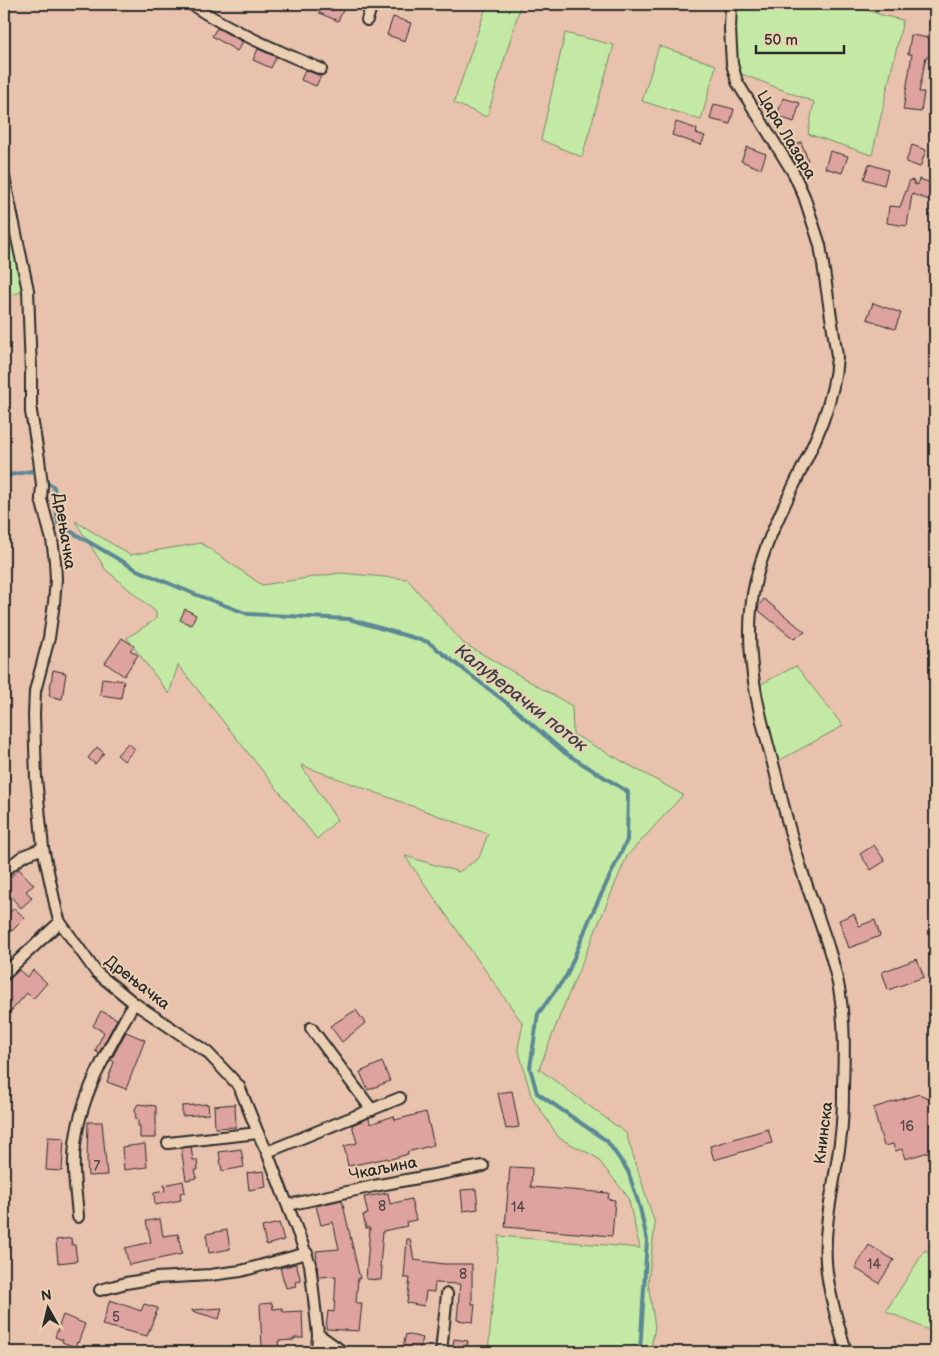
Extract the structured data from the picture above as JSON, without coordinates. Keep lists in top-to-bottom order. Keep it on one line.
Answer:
{"streets":{"street":["Цара Лазара","Дрењачка","Книнска","Чкаљина"]},"crossings":[["Цара Лазара","Книнска"],["Дрењачка","Чкаљина"]],"water":["Калуђерачки поток"],"house_numbers":["16","7","8","14","14","8","5"],"scale_bar":"50 m","north":"top"}
